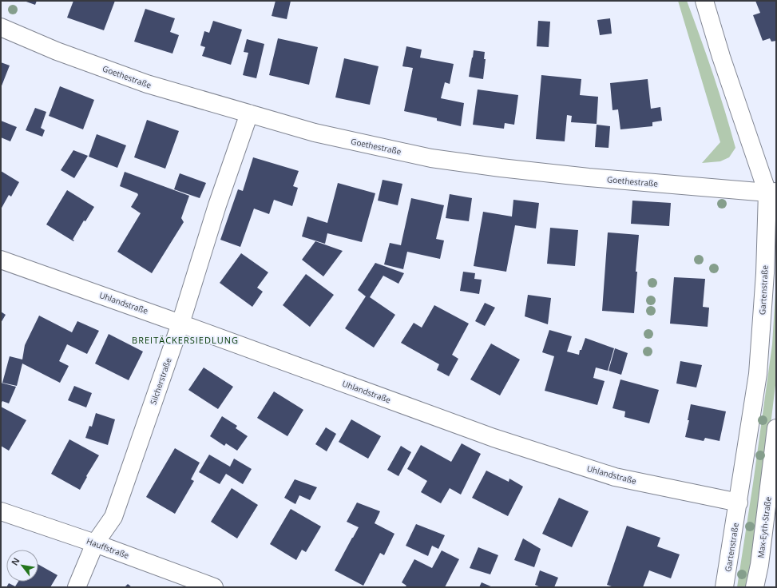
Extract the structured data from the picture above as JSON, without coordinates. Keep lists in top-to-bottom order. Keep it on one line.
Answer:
{"streets":{"street":["Goethestraße","Gartenstraße","Uhlandstraße","Silcherstraße","Max-Eyth-Straße","Hauffstraße"]},"crossings":[["Goethestraße","Gartenstraße"],["Goethestraße","Silcherstraße"],["Gartenstraße","Uhlandstraße"],["Uhlandstraße","Silcherstraße"],["Silcherstraße","Hauffstraße"]],"districts":["BREITÄCKERSIEDLUNG"],"north":"top left"}
